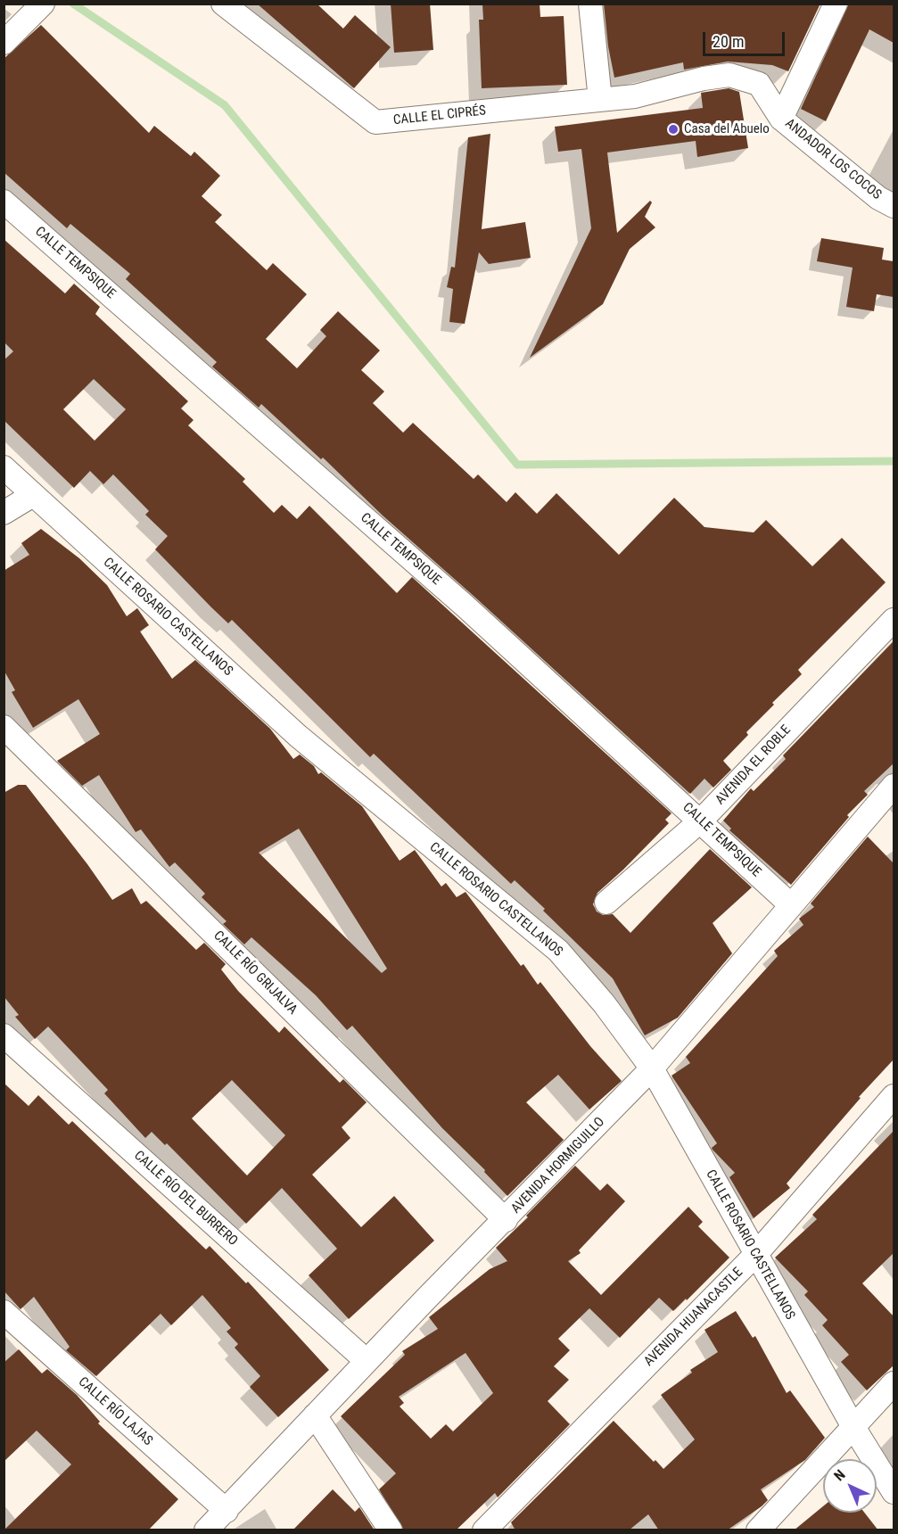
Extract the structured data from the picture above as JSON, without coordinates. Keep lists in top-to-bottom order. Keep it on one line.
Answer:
{"streets":{"street":["CALLE EL CIPRÉS","ANDADOR LOS COCOS","CALLE TEMPSIQUE","CALLE ROSARIO CASTELLANOS","AVENIDA EL ROBLE","CALLE RÍO GRIJALVA","AVENIDA HORMIGUILLO","CALLE RÍO DEL BURRERO","AVENIDA HUANACASTLE","CALLE RÍO LAJAS"]},"crossings":[["CALLE EL CIPRÉS","ANDADOR LOS COCOS"],["CALLE TEMPSIQUE","AVENIDA EL ROBLE"],["CALLE TEMPSIQUE","AVENIDA HORMIGUILLO"],["CALLE ROSARIO CASTELLANOS","AVENIDA HORMIGUILLO"],["CALLE ROSARIO CASTELLANOS","AVENIDA HUANACASTLE"],["CALLE RÍO GRIJALVA","AVENIDA HORMIGUILLO"],["AVENIDA HORMIGUILLO","CALLE RÍO DEL BURRERO"],["AVENIDA HORMIGUILLO","CALLE RÍO LAJAS"]],"places":["Casa del Abuelo"],"scale_bar":"20 m","north":"top left"}
